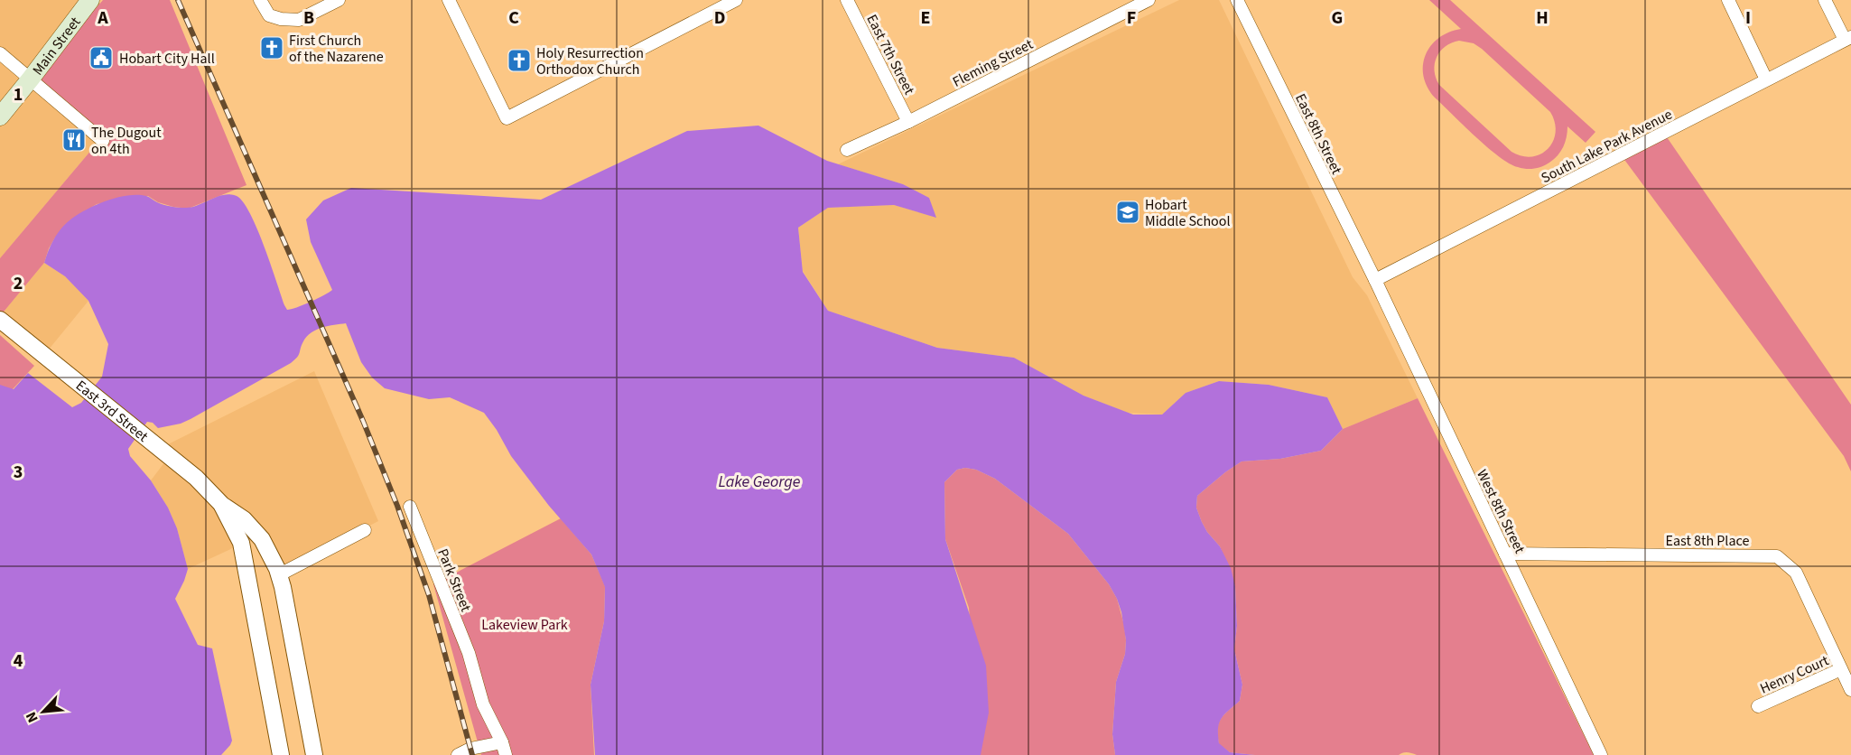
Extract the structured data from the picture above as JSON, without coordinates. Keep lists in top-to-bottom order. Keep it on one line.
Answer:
{"streets":{"main road":["Main Street"],"street":["East 7th Street","Fleming Street","East 8th Street","South Lake Park Avenue","East 3rd Street","West 8th Street","East 8th Place","Park Street","Henry Court"]},"crossings":[["East 7th Street","Fleming Street"],["East 8th Street","South Lake Park Avenue"],["East 8th Street","West 8th Street"],["South Lake Park Avenue","West 8th Street"],["West 8th Street","East 8th Place"],["East 8th Place","Henry Court"]],"water":["Lake George"],"parks":["Lakeview Park"],"places":{"church":["First Church of the Nazarene","Holy Resurrection Orthodox Church"],"public building":["Hobart City Hall"],"restaurant":["The Dugout on 4th"],"school or university":["Hobart Middle School"]},"north":"bottom left","grid":{"columns":["A","B","C","D","E","F","G","H","I"],"rows":["1","2","3","4"]}}
